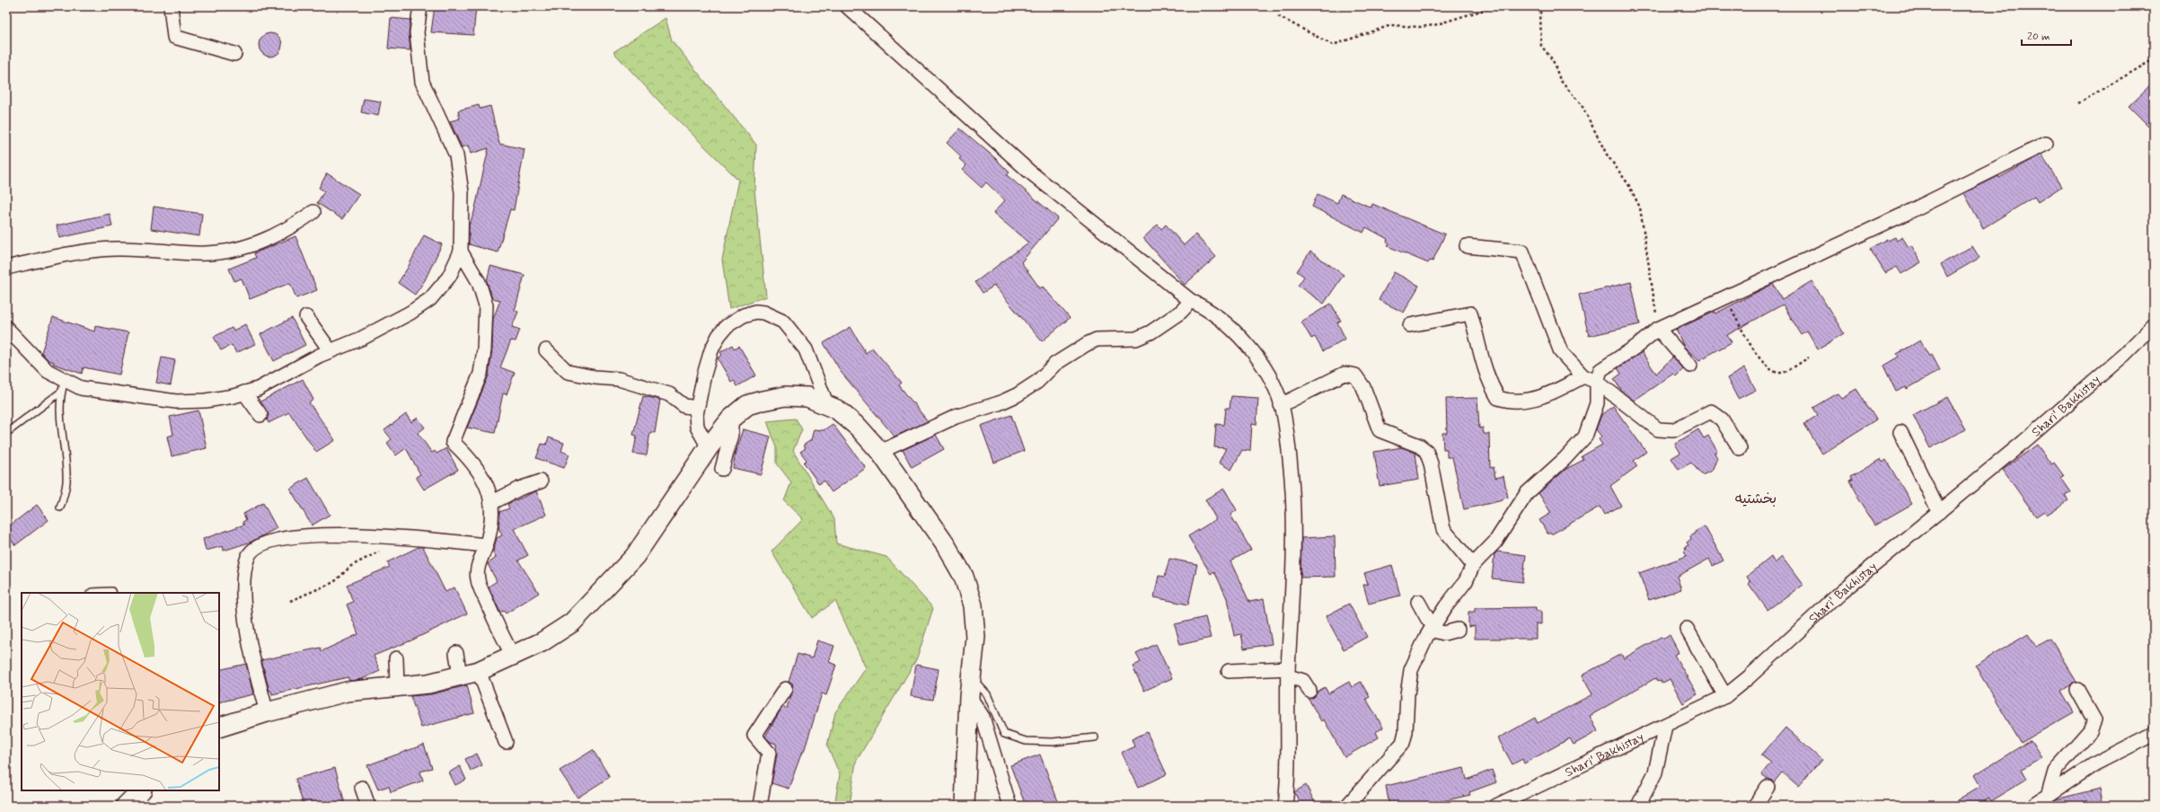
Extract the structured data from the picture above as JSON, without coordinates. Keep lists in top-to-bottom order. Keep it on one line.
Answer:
{"streets":{"street":["Shari' Bakhistay"]},"districts":["بخشتيه"],"scale_bar":"20 m"}
